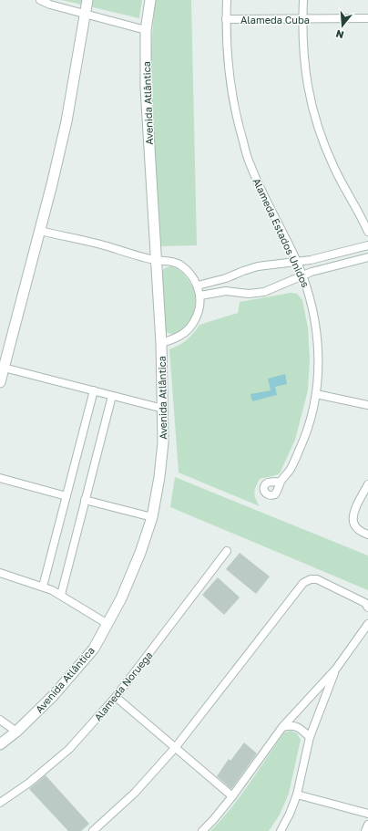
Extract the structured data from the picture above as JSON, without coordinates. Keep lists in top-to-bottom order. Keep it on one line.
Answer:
{"streets":{"street":["Alameda Cuba","Avenida Atlântica","Alameda Estados Unidos","Alameda Noruega"]},"crossings":[["Alameda Cuba","Alameda Estados Unidos"]],"north":"bottom"}
